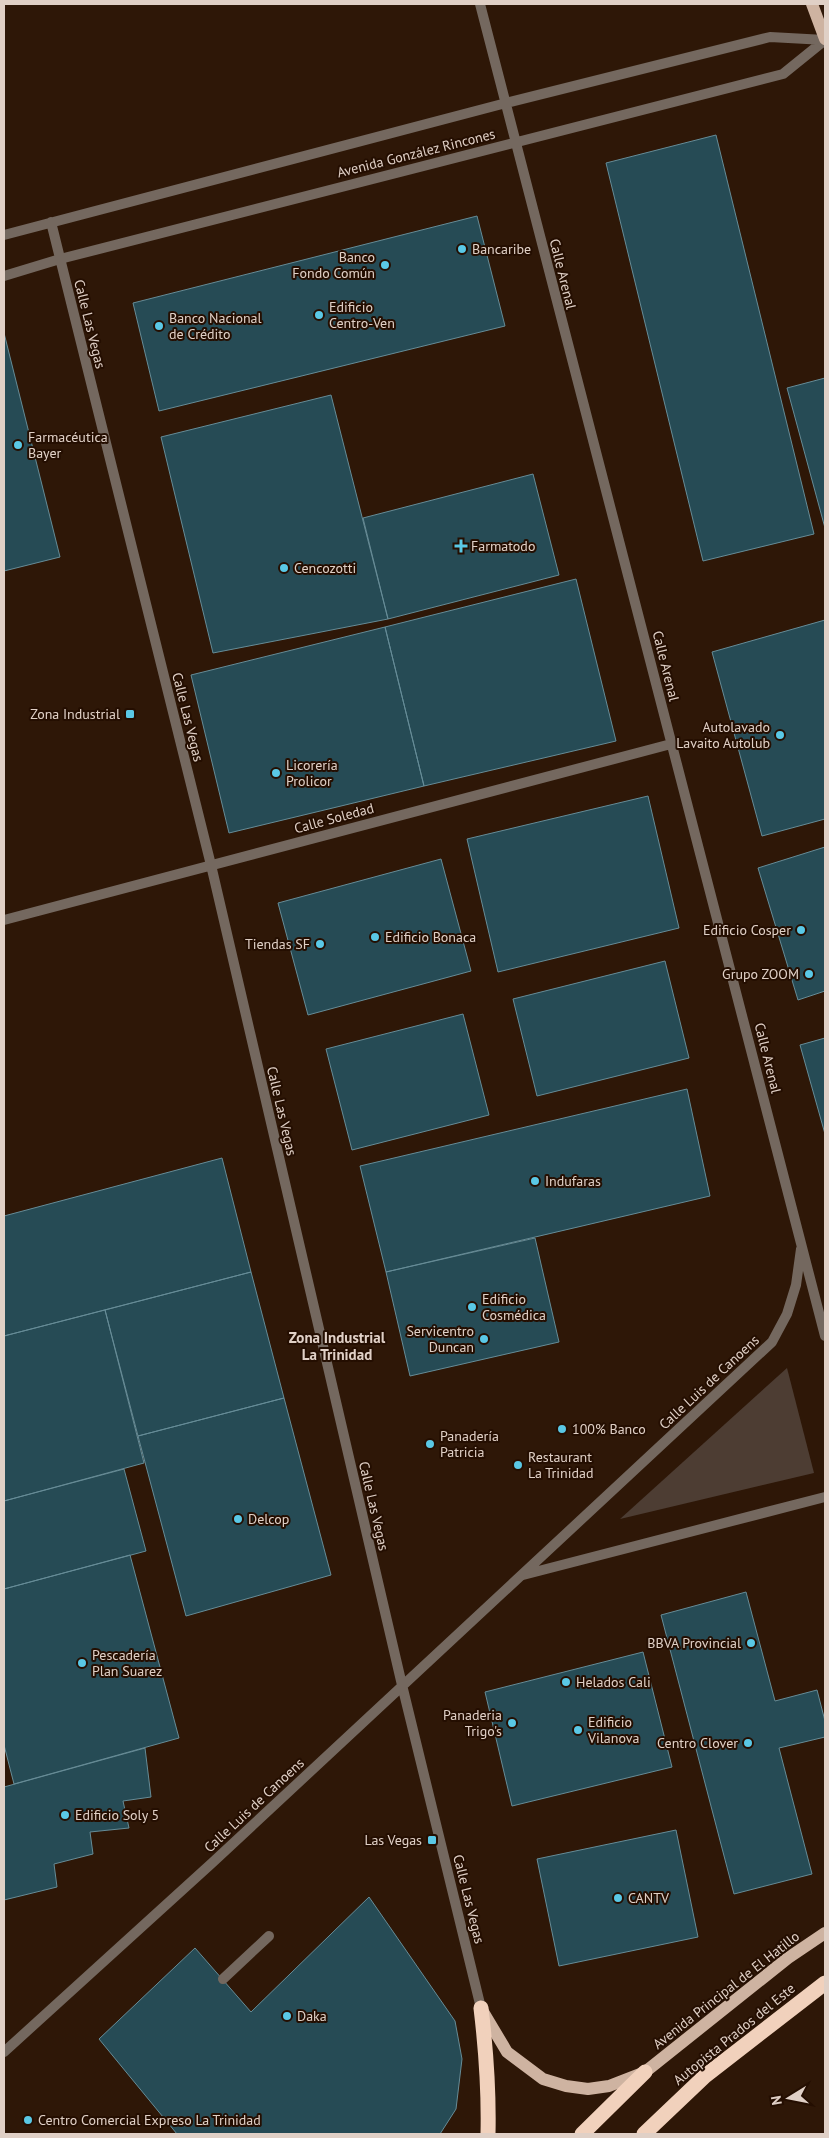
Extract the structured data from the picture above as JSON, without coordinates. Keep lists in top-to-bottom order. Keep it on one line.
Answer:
{"streets":{"highway":["Autopista Prados del Este"],"main road":["Avenida Principal de El Hatillo"],"street":["Avenida González Rincones","Calle Arenal","Calle Las Vegas","Calle Soledad","Calle Luis de Canoens"]},"crossings":[["Avenida González Rincones","Calle Arenal"],["Avenida González Rincones","Calle Las Vegas"],["Calle Arenal","Calle Soledad"],["Calle Arenal","Calle Luis de Canoens"],["Calle Las Vegas","Calle Soledad"],["Calle Las Vegas","Calle Luis de Canoens"],["Calle Las Vegas","Avenida Principal de El Hatillo"]],"districts":["Zona Industrial La Trinidad"],"places":{"other":["Bancaribe","Banco Fondo Común","Edificio Centro-Ven","Banco Nacional de Crédito","Farmacéutica Bayer","Cencozotti","Autolavado Lavaito Autolub","Licorería Prolicor","Edificio Cosper","Edificio Bonaca","Tiendas SF","Grupo ZOOM","Indufaras","Edificio Cosmédica","Servicentro Duncan","100% Banco","Panadería Patricia","Restaurant La Trinidad","Delcop","BBVA Provincial","Pescadería Plan Suarez","Helados Cali","Panaderia Trigo's","Edificio Vilanova","Centro Clover","Edificio Soly 5","CANTV","Daka","Centro Comercial Expreso La Trinidad"],"health":["Farmatodo"],"transit":["Zona Industrial","Las Vegas"]},"north":"left"}
